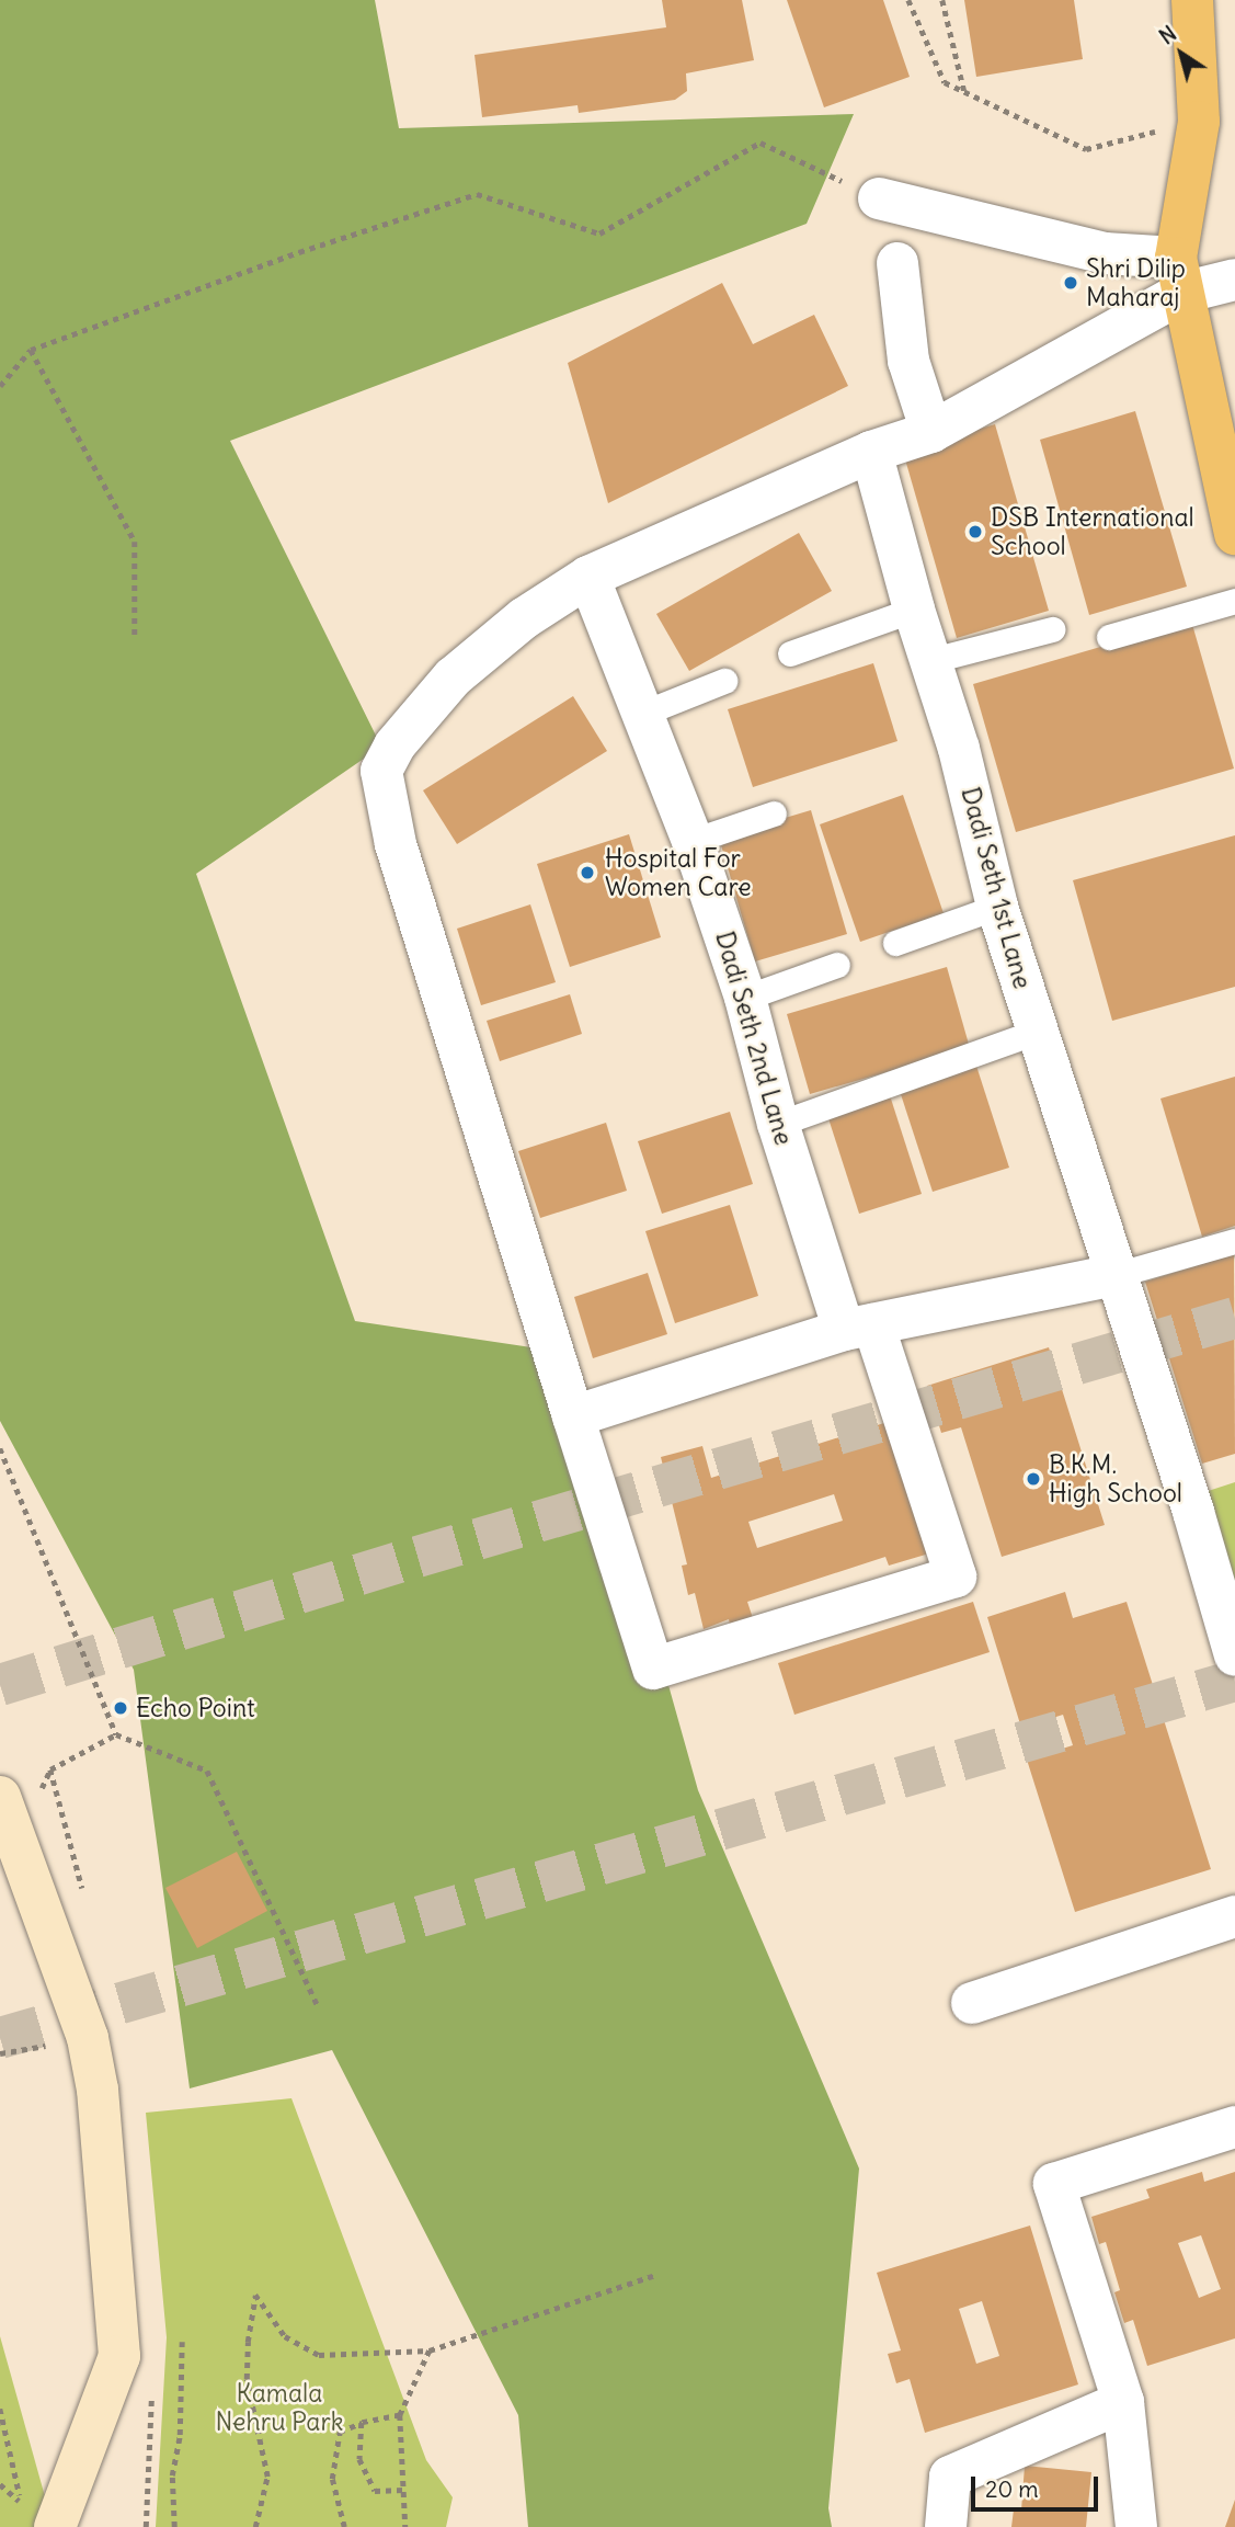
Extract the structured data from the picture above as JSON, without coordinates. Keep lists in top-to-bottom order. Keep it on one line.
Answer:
{"streets":{"street":["Dadi Seth 1st Lane","Dadi Seth 2nd Lane"]},"parks":["Kamala Nehru Park"],"places":["Shri Dilip Maharaj","DSB International School","Hospital For Women Care","B.K.M. High School","Echo Point"],"scale_bar":"20 m","north":"top left"}
